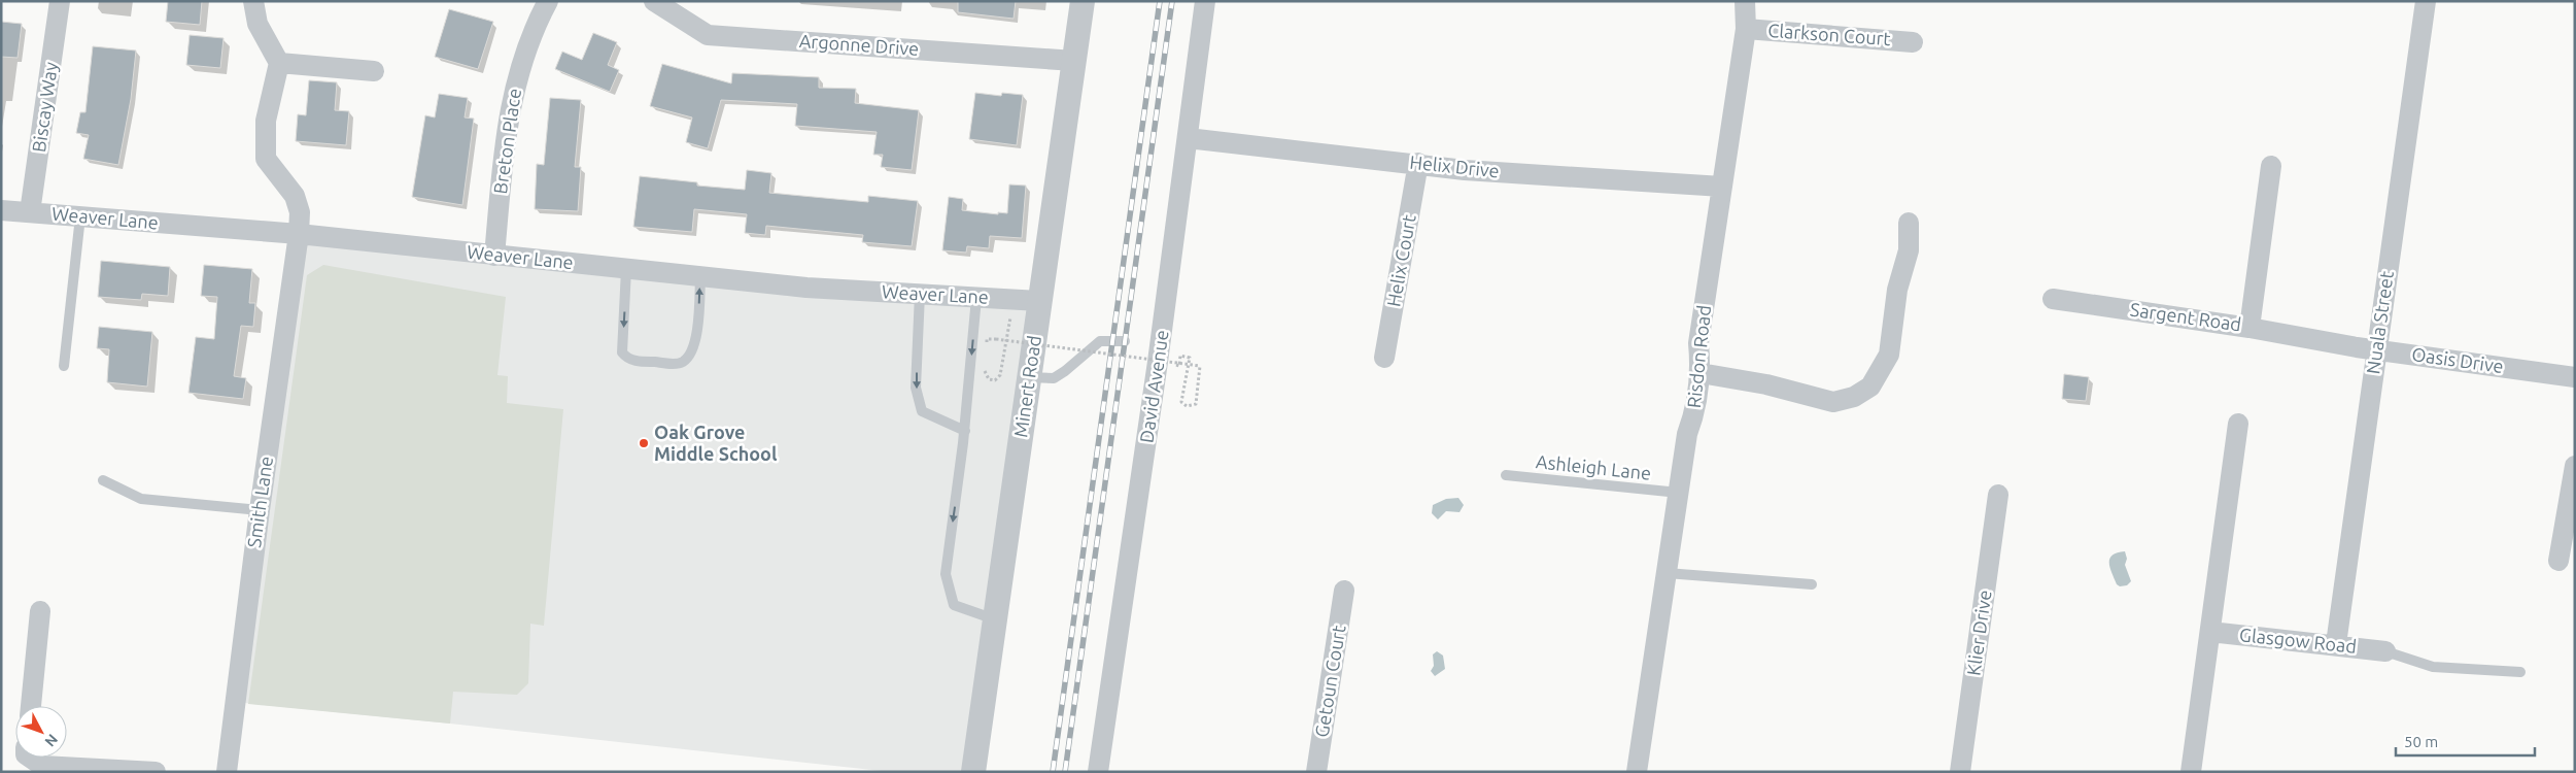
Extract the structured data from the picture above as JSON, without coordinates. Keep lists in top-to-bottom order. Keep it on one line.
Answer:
{"streets":{"street":["Clarkson Court","Argonne Drive","Biscay Way","Breton Place","Helix Drive","Weaver Lane","Helix Court","Sargent Road","Nuala Street","Risdon Road","Oasis Drive","Minert Road","David Avenue","Smith Lane","Klier Drive","Glasgow Road","Getoun Court"],"lane":["Ashleigh Lane"]},"crossings":[["Clarkson Court","Risdon Road"],["Argonne Drive","Minert Road"],["Biscay Way","Weaver Lane"],["Breton Place","Weaver Lane"],["Helix Drive","Helix Court"],["Helix Drive","Risdon Road"],["Helix Drive","David Avenue"],["Weaver Lane","Minert Road"],["Weaver Lane","Smith Lane"],["Sargent Road","Oasis Drive"],["Nuala Street","Oasis Drive"],["Nuala Street","Glasgow Road"],["Risdon Road","Ashleigh Lane"]],"places":["Oak Grove Middle School"],"scale_bar":"50 m","north":"bottom right"}
